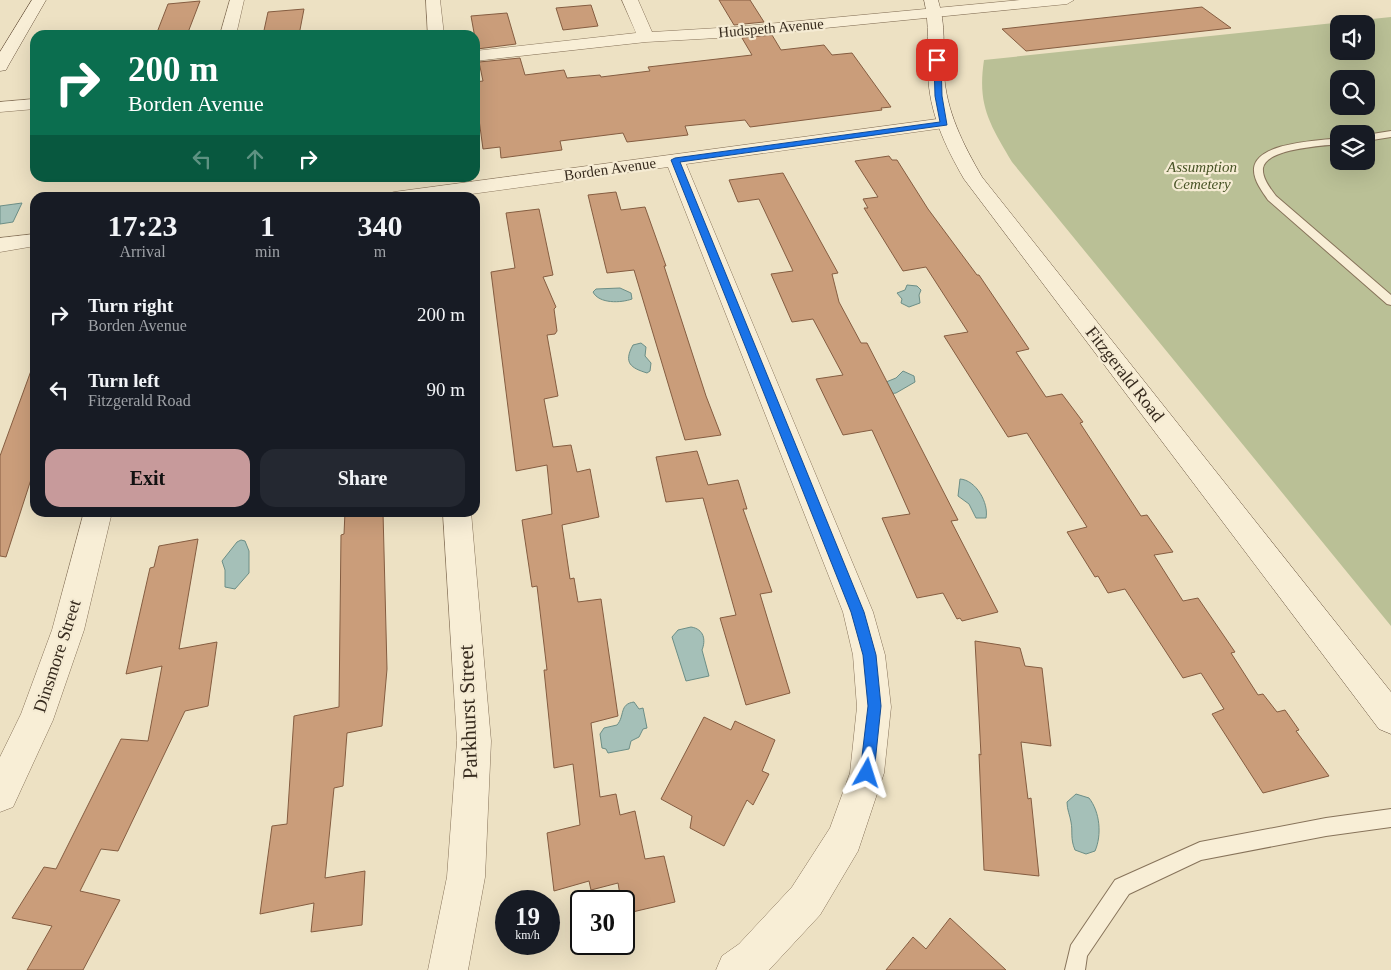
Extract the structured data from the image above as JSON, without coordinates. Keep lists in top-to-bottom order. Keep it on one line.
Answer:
{"streets":{"street":["Hudspeth Avenue","Borden Avenue","Fitzgerald Road","Dinsmore Street","Parkhurst Street"]},"crossings":[["Hudspeth Avenue","Fitzgerald Road"],["Borden Avenue","Fitzgerald Road"]],"parks":["Assumption Cemetery"],"page":{"turn":["200 m","Borden Avenue"],"eta":["17:23","Arrival","1","min","340","m"],"list":[{"name":"Turn right","note":"Borden Avenue","value":"200 m"},{"name":"Turn left","note":"Fitzgerald Road","value":"90 m"}],"buttons":["Exit","Share"],"speed":"19 km/h","limit":"30"}}
